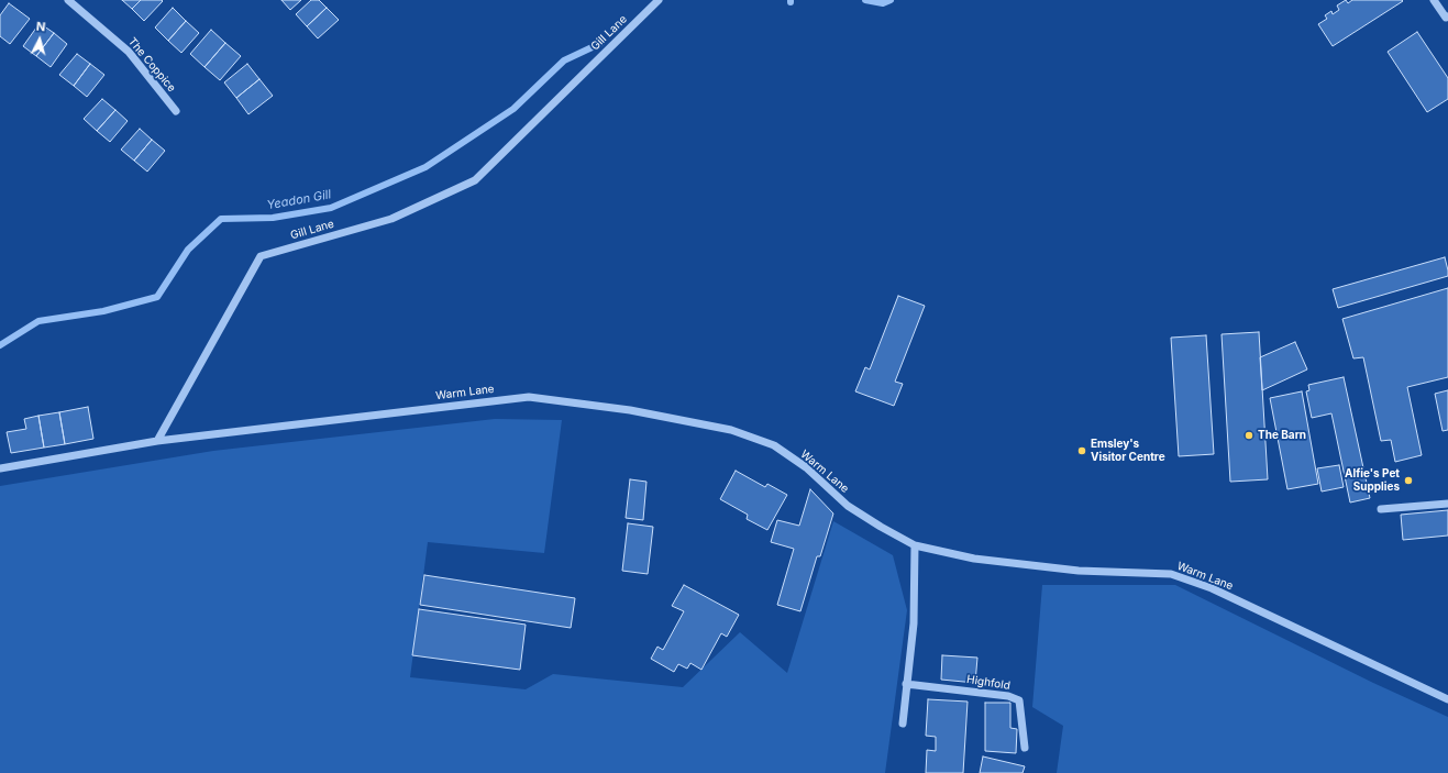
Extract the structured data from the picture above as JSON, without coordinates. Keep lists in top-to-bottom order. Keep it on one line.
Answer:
{"streets":{"street":["Gill Lane","The Coppice","Warm Lane","Highfold"]},"crossings":[["Gill Lane","Warm Lane"]],"water":["Yeadon Gill"],"places":["The Barn","Emsley's Visitor Centre","Alfie's Pet Supplies"],"north":"top"}
